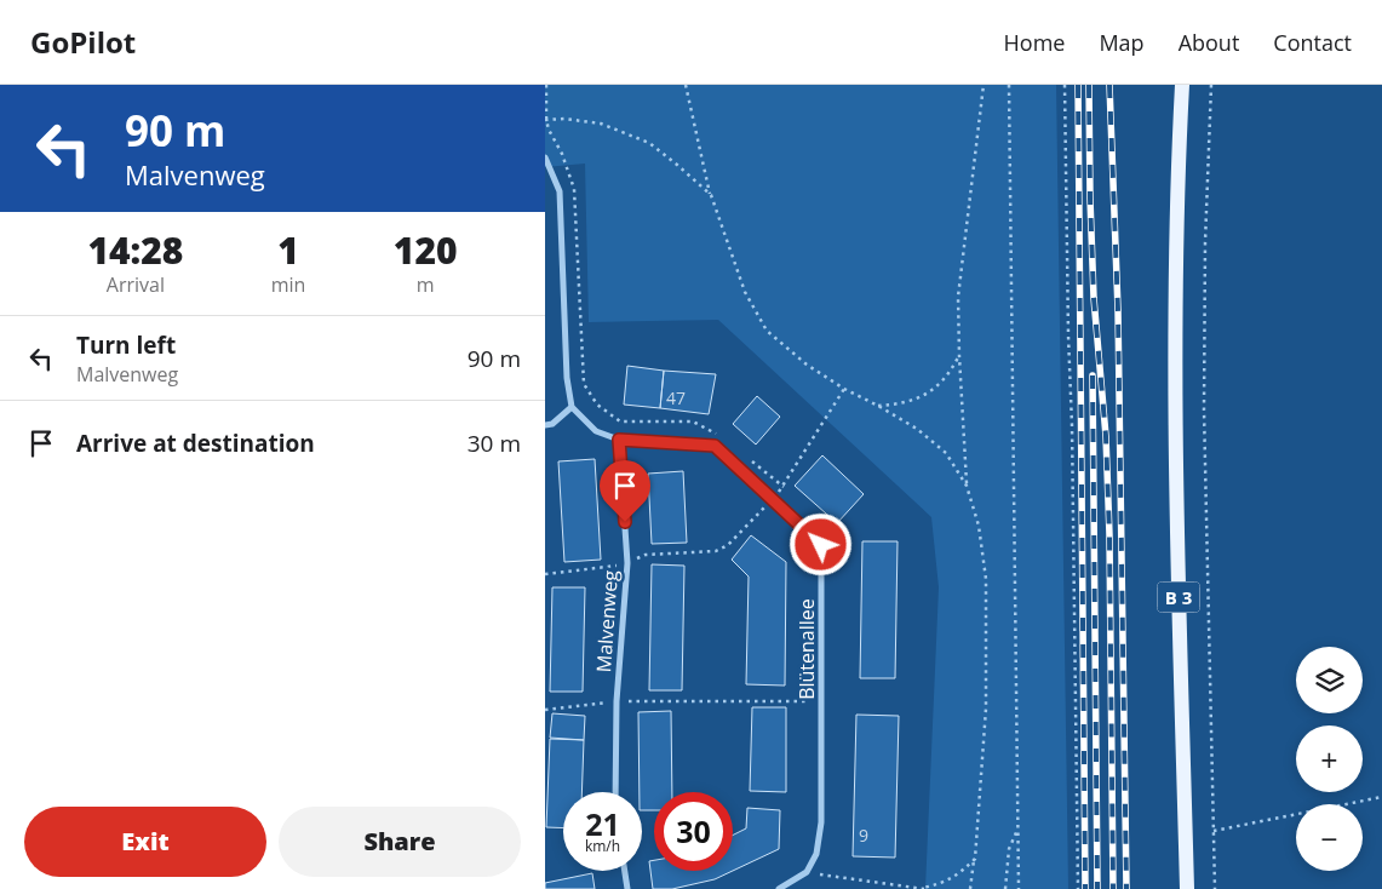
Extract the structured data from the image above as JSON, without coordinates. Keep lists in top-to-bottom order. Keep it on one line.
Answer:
{"streets":{"main road":["B 3"],"street":["Malvenweg","Blütenallee"]},"crossings":[["Malvenweg","Blütenallee"]],"house_numbers":["47","9"],"page":{"header":"GoPilot","nav":["Home","Map","About","Contact"],"turn":["90 m","Malvenweg"],"eta":["14:28","Arrival","1","min","120","m"],"list":[{"name":"Turn left","note":"Malvenweg","value":"90 m"},{"name":"Arrive at destination","value":"30 m"}],"map_buttons":["+","−"],"speed":"21 km/h","limit":"30","buttons":["Exit","Share"]}}
